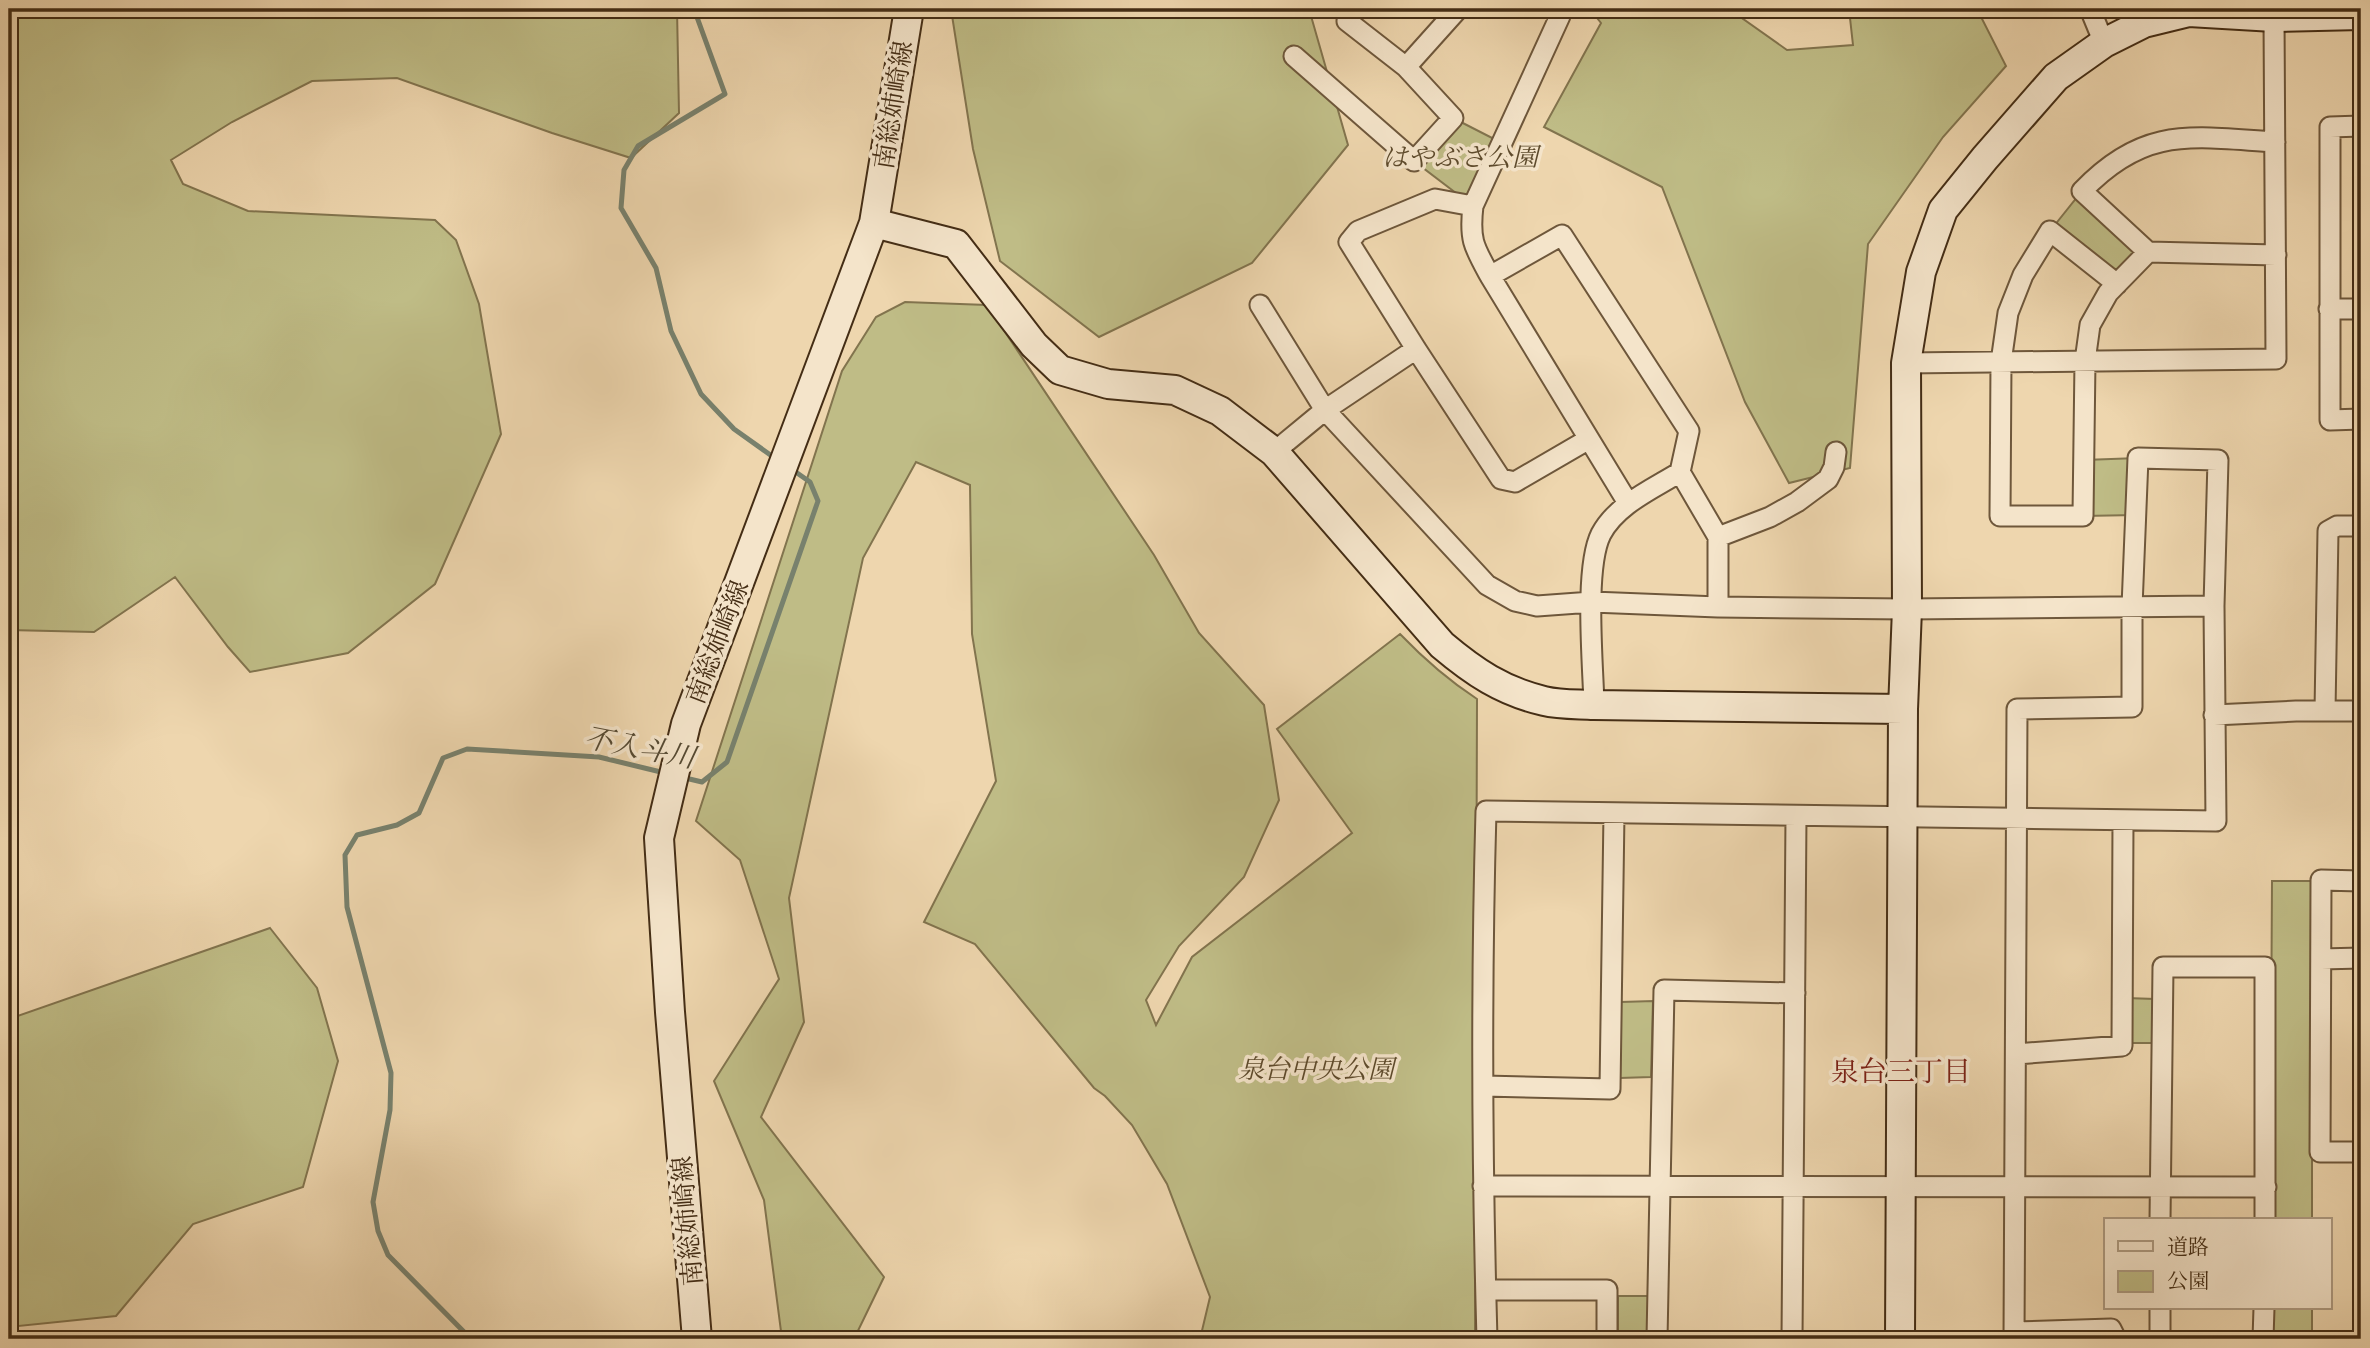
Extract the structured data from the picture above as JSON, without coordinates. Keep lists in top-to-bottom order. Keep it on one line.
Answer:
{"streets":{"street":["南総姉崎線"]},"districts":["泉台三丁目"],"water":["不入斗川"],"parks":["はやぶさ公園","泉台中央公園"],"legend":["道路","公園"]}
